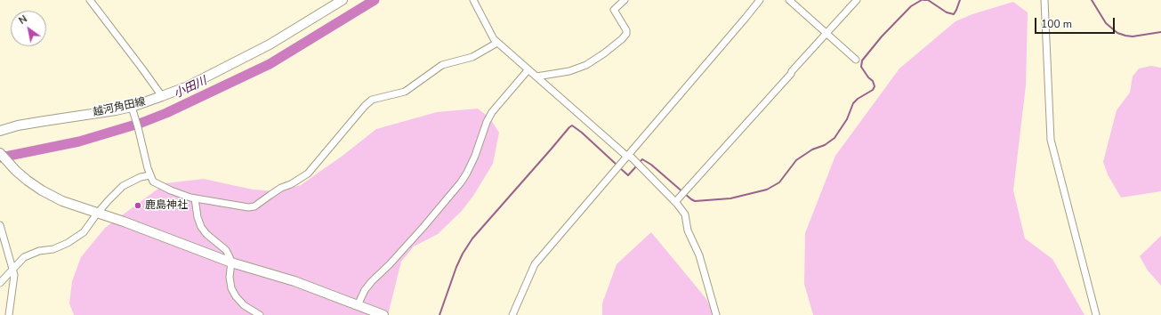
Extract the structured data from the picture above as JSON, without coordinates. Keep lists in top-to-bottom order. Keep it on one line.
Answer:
{"streets":{"street":["越河角田線"]},"water":["小田川"],"places":["鹿島神社"],"scale_bar":"100 m","north":"top left"}
